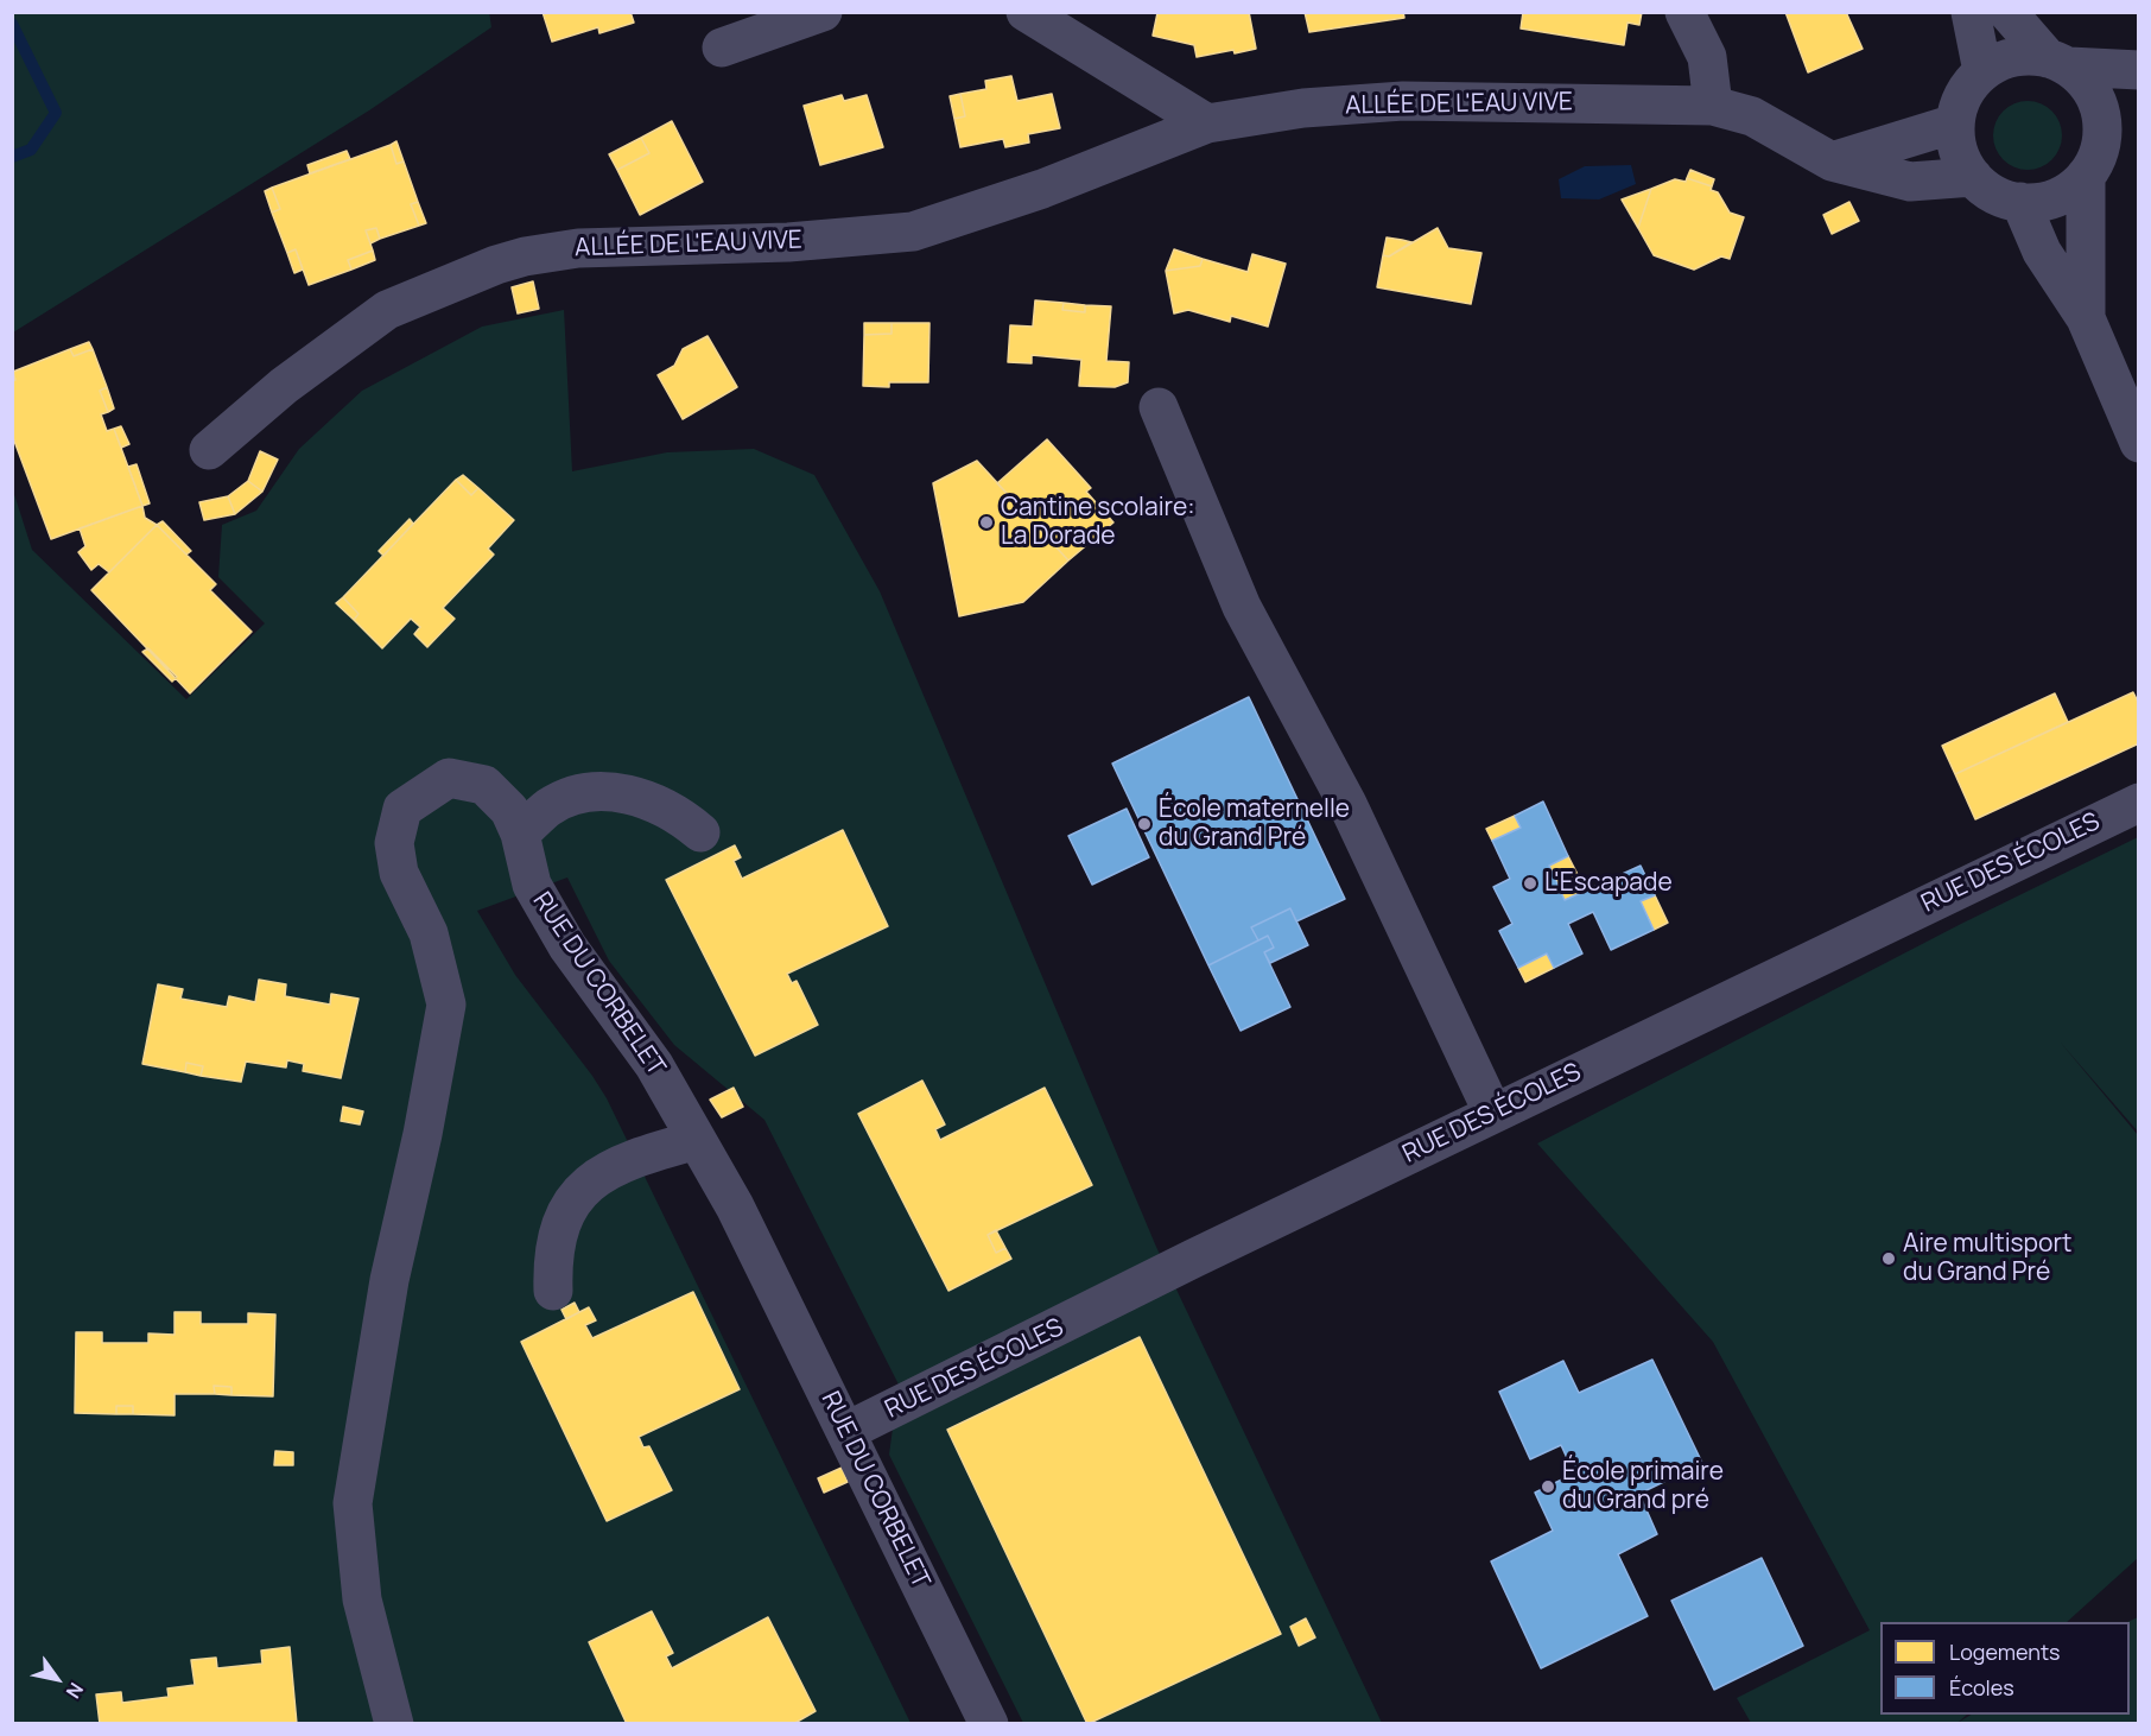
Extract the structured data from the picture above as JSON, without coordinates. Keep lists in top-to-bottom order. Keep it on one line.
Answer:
{"streets":{"street":["ALLÉE DE L'EAU VIVE","RUE DES ÉCOLES","RUE DU CORBELET"]},"crossings":[["RUE DES ÉCOLES","RUE DU CORBELET"]],"places":["Cantine scolaire: La Dorade","École maternelle du Grand Pré","L'Escapade","Aire multisport du Grand Pré","École primaire du Grand pré"],"legend":["Logements","Écoles"],"north":"bottom right"}
